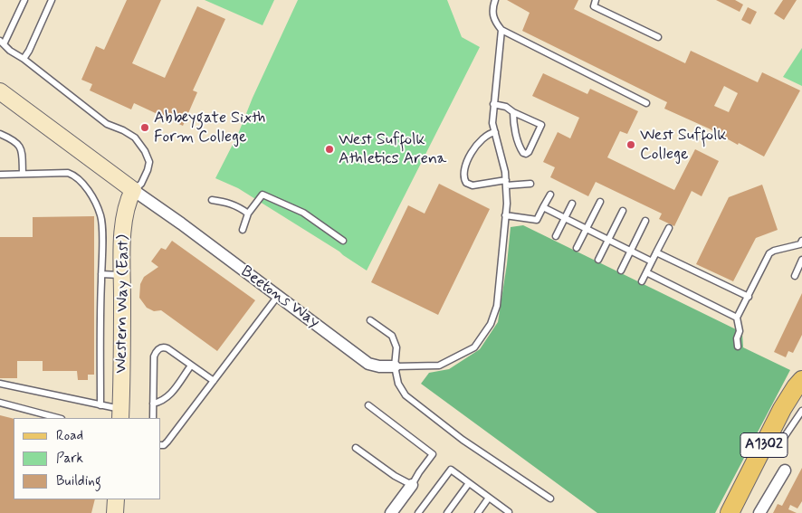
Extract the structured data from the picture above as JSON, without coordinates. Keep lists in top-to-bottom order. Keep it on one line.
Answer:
{"streets":{"main road":["A1302"],"street":["Beetons Way","Western Way (East)"]},"crossings":[["Beetons Way","Western Way (East)"]],"places":["Abbeygate Sixth Form College","West Suffolk College","West Suffolk Athletics Arena"],"legend":["Road","Park","Building"]}
